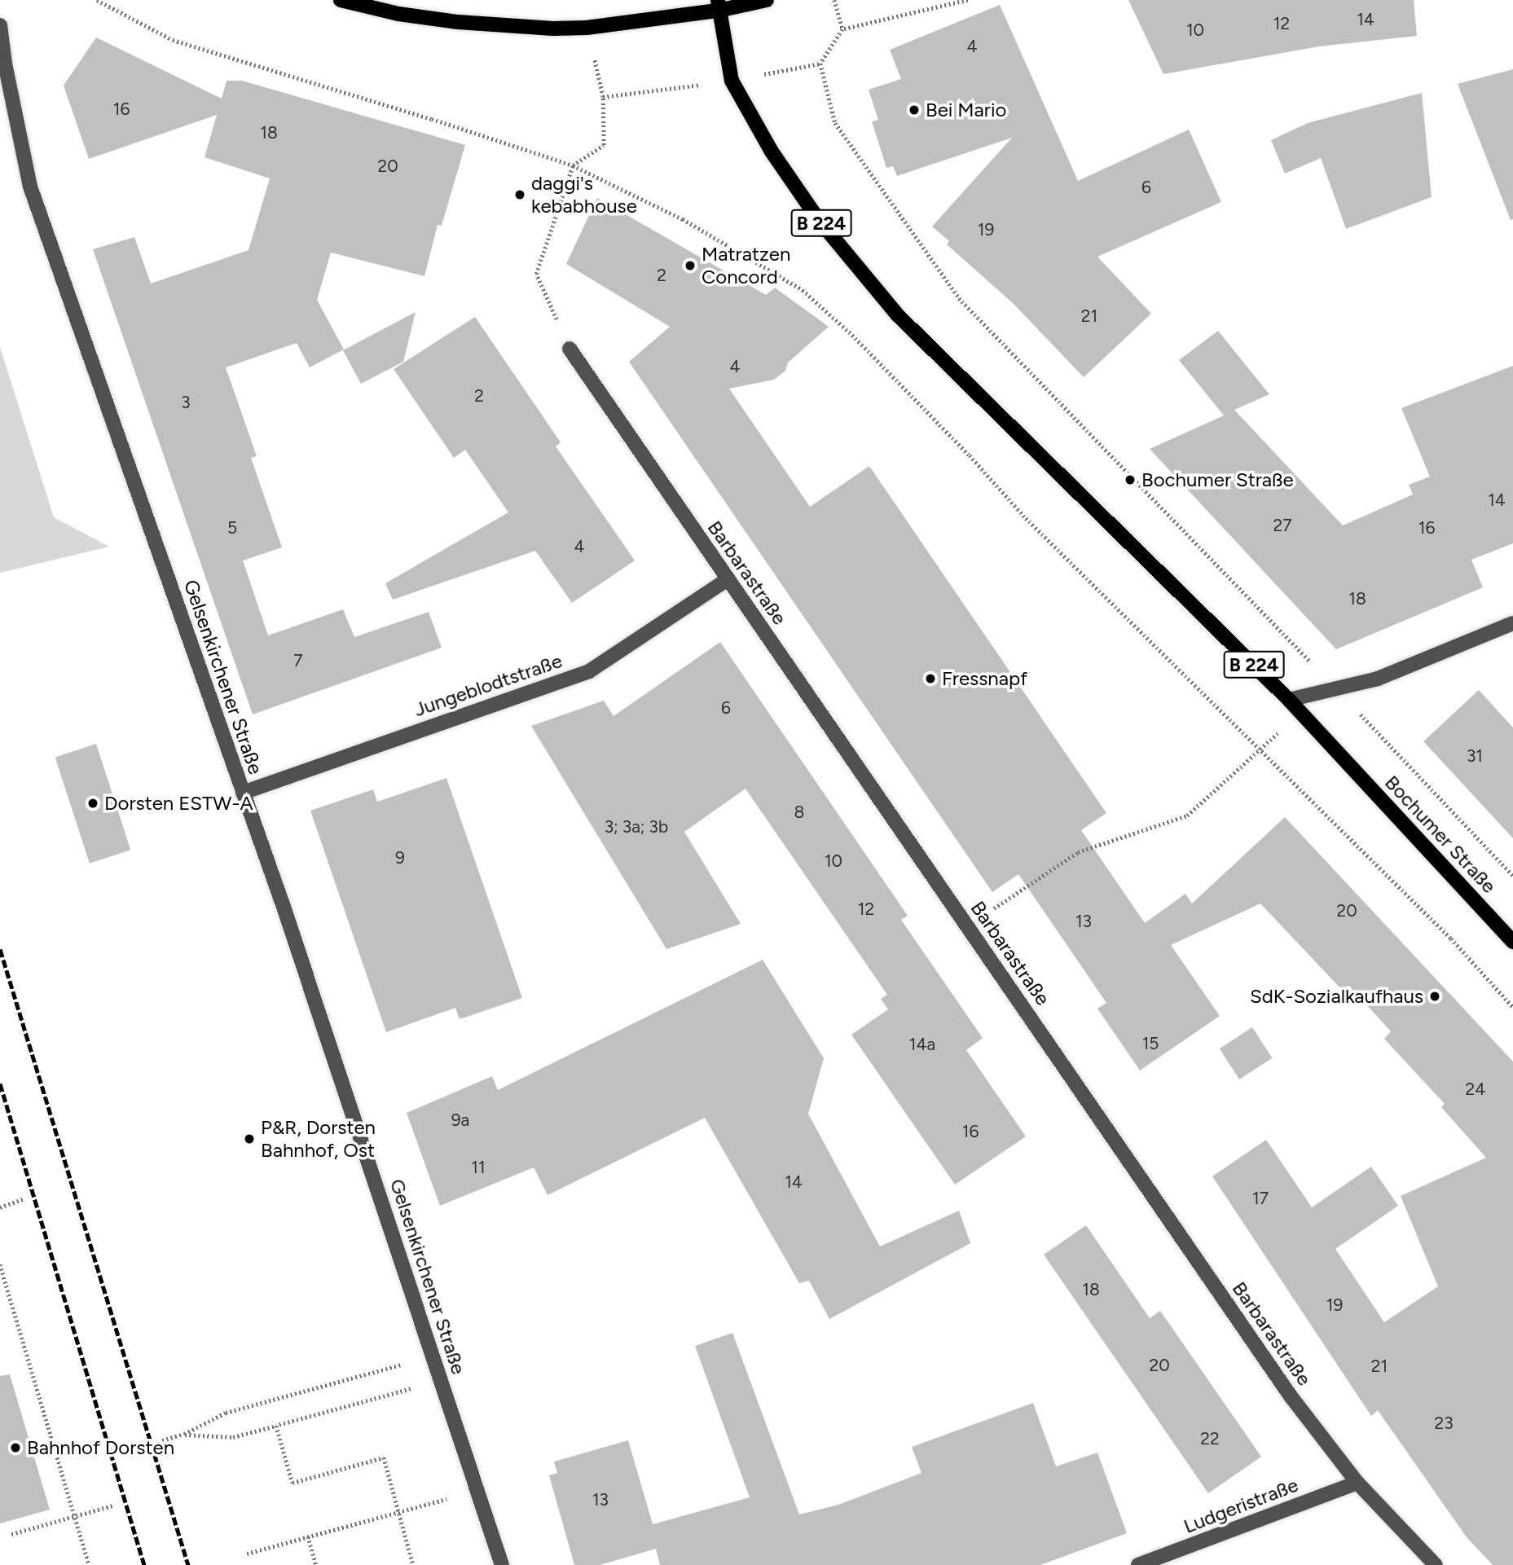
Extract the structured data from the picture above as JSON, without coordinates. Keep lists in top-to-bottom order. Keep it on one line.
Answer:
{"streets":{"main road":["B 224","Bochumer Straße"],"street":["Barbarastraße","Gelsenkirchener Straße","Jungeblodtstraße","Ludgeristraße"]},"crossings":[["Barbarastraße","Jungeblodtstraße"],["Barbarastraße","Ludgeristraße"],["Gelsenkirchener Straße","Jungeblodtstraße"]],"places":["Bei Mario","daggi's kebabhouse","Matratzen Concord","Bochumer Straße","Fressnapf","Dorsten ESTW-A","SdK-Sozialkaufhaus","P&R, Dorsten Bahnhof, Ost","Bahnhof Dorsten"],"house_numbers":["14","12","10","4","16","18","20","6","19","2","21","4","2","3","14","27","5","16","4","18","7","6","31","8","3; 3a; 3b","9","10","12","20","13","15","14a","24","9a","16","11","14","17","18","19","20","21","23","22","13"]}
